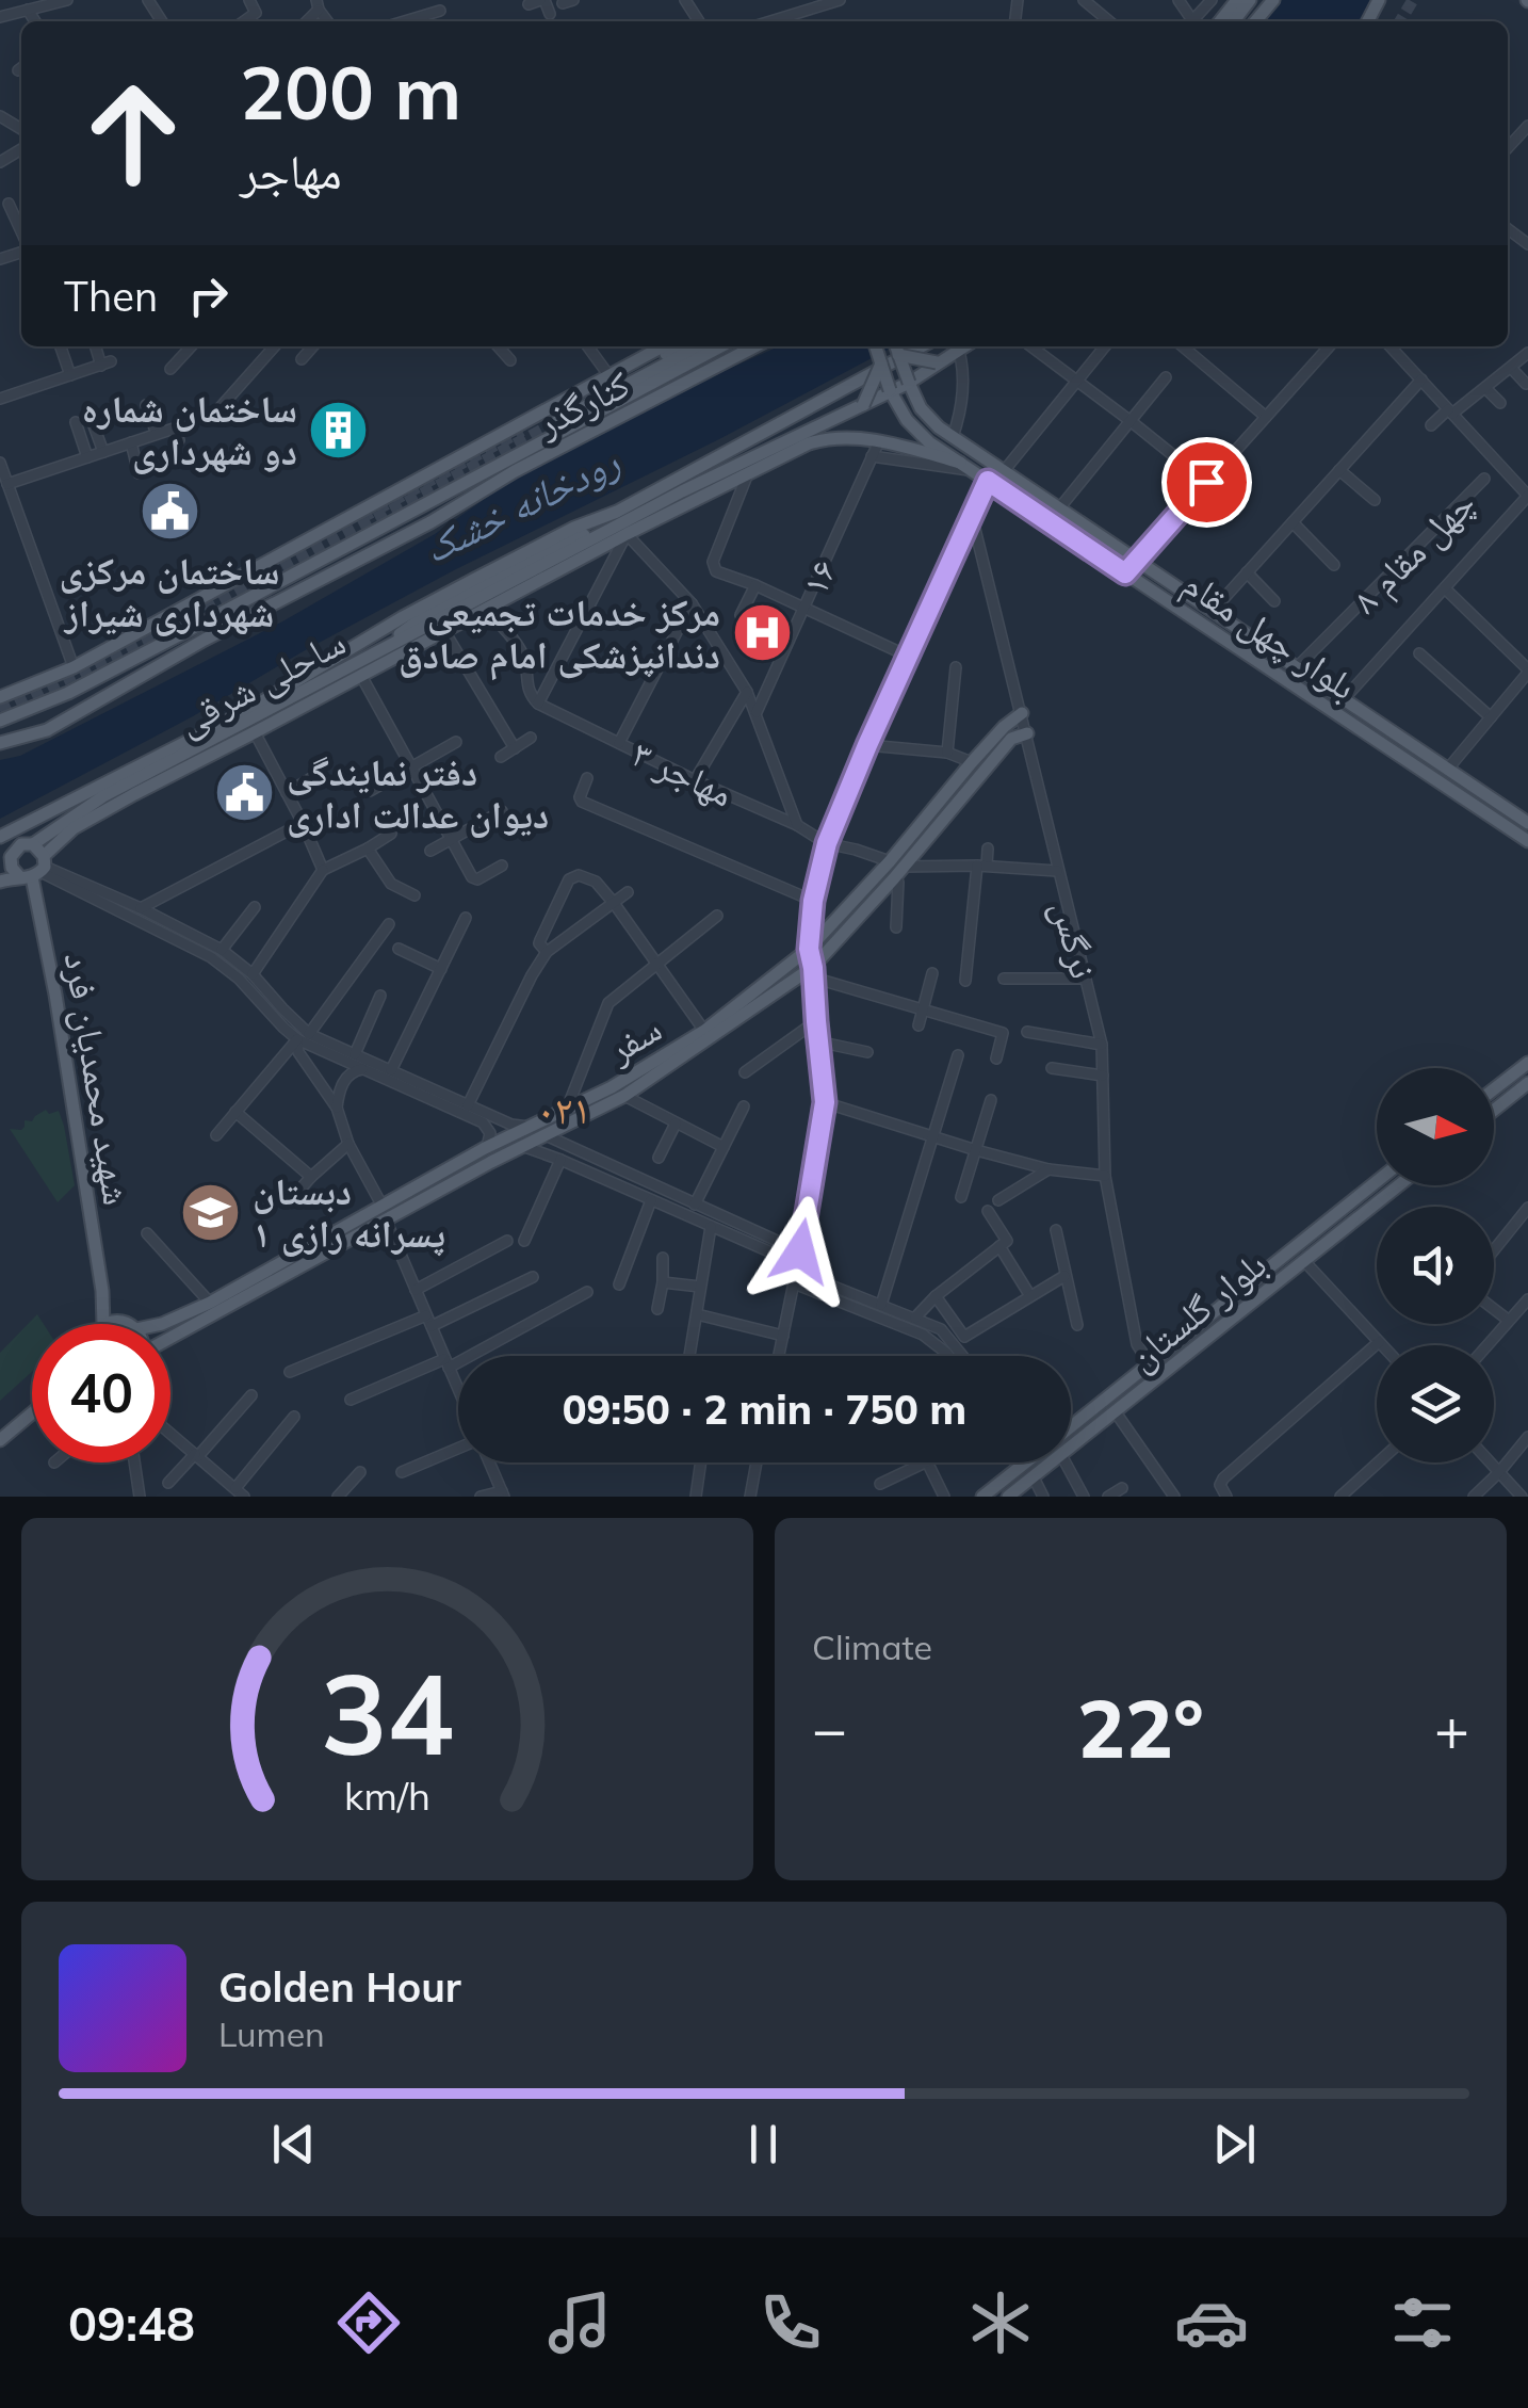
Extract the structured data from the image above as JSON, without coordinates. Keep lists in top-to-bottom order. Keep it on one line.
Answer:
{"streets":{"main road":["کنارگذر","بلوار چهل مقام","ساحلی شرقی","سفر","شهید محمدیان فرد","بلوار گلستان"],"street":["چهل مقام ۸","۱۶","۳ مهاجر","نرگس"]},"crossings":[["چهل مقام ۸","بلوار چهل مقام"],["۱۶","ساحلی شرقی"],["بلوار چهل مقام","ساحلی شرقی"],["ساحلی شرقی","شهید محمدیان فرد"],["۳ مهاجر","نرگس"],["۳ مهاجر","سفر"],["نرگس","سفر"],["نرگس","بلوار گلستان"]],"districts":["۰۲۱"],"water":["رودخانه خشک"],"places":{"building":["ساختمان شماره دو شهرداری"],"public building":["ساختمان مرکزی شهرداری شیراز","دفتر نمایندگی دیوان عدالت اداری"],"hospital":["مرکز خدمات تجمیعی دندانپزشکی امام صادق"],"school or university":["دبستان پسرانه رازی ۱"]},"north":"right","page":{"turn":["200 m","مهاجر"],"then":"Then","limit":"40","trip":"09:50 · 2 min · 750 m","tile":"Climate","heat":["−","22°","+"],"song":["Golden Hour","Lumen"],"tabs":"09:48","gauge":["34","km/h"]}}
